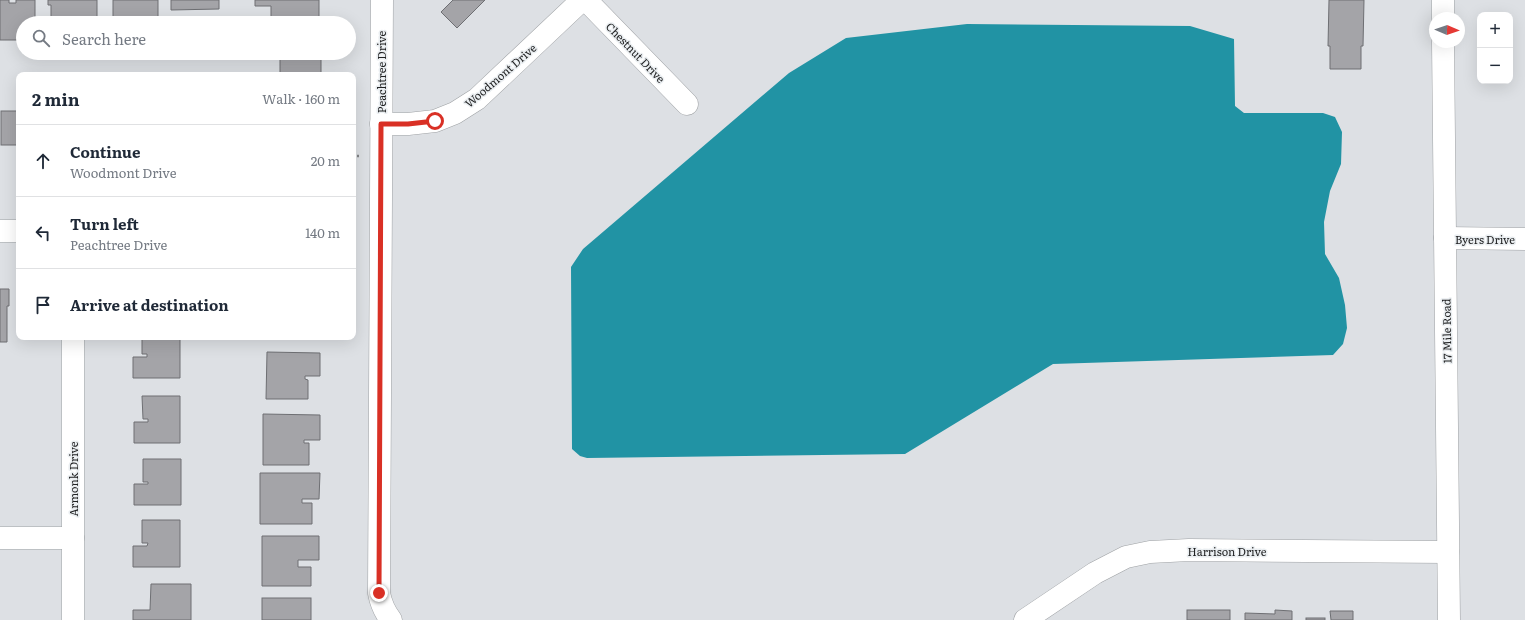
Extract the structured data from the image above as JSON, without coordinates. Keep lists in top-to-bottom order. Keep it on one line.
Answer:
{"streets":{"street":["Chestnut Drive","Peachtree Drive","Woodmont Drive","Byers Drive","17 Mile Road","Armonk Drive","Harrison Drive"]},"crossings":[["Peachtree Drive","Woodmont Drive"],["Byers Drive","17 Mile Road"],["17 Mile Road","Harrison Drive"]],"north":"right","page":{"map_buttons":["+","−"],"search":"Search here","heading":["2 min","Walk · 160 m"],"list":[["Continue","Woodmont Drive","20 m"],["Turn left","Peachtree Drive","140 m"],"Arrive at destination"]}}
